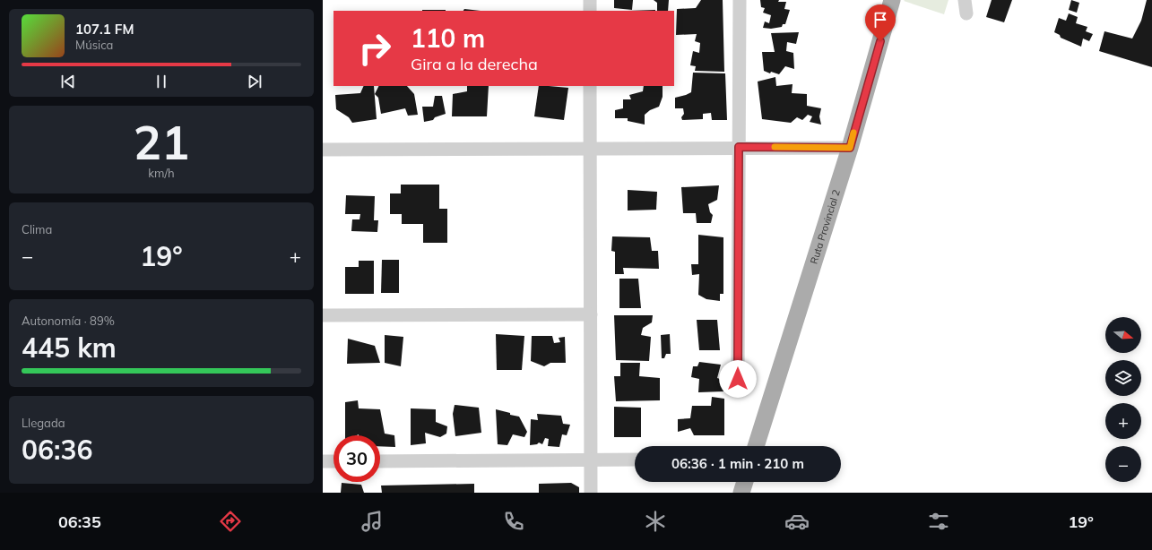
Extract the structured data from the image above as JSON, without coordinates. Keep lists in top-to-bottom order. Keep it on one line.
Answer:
{"streets":{"main road":["Ruta Provincial 2"]},"north":"right","page":{"turn":["110 m","Gira a la derecha"],"song":["107.1 FM","Música"],"tile":[["21","km/h"],"Clima",["Autonomía · 89%","445 km"],["Llegada","06:36"]],"heat":["−","19°","+"],"map_buttons":["+","−"],"limit":"30","trip":"06:36 · 1 min · 210 m","tabs":["06:35","19°"]}}
